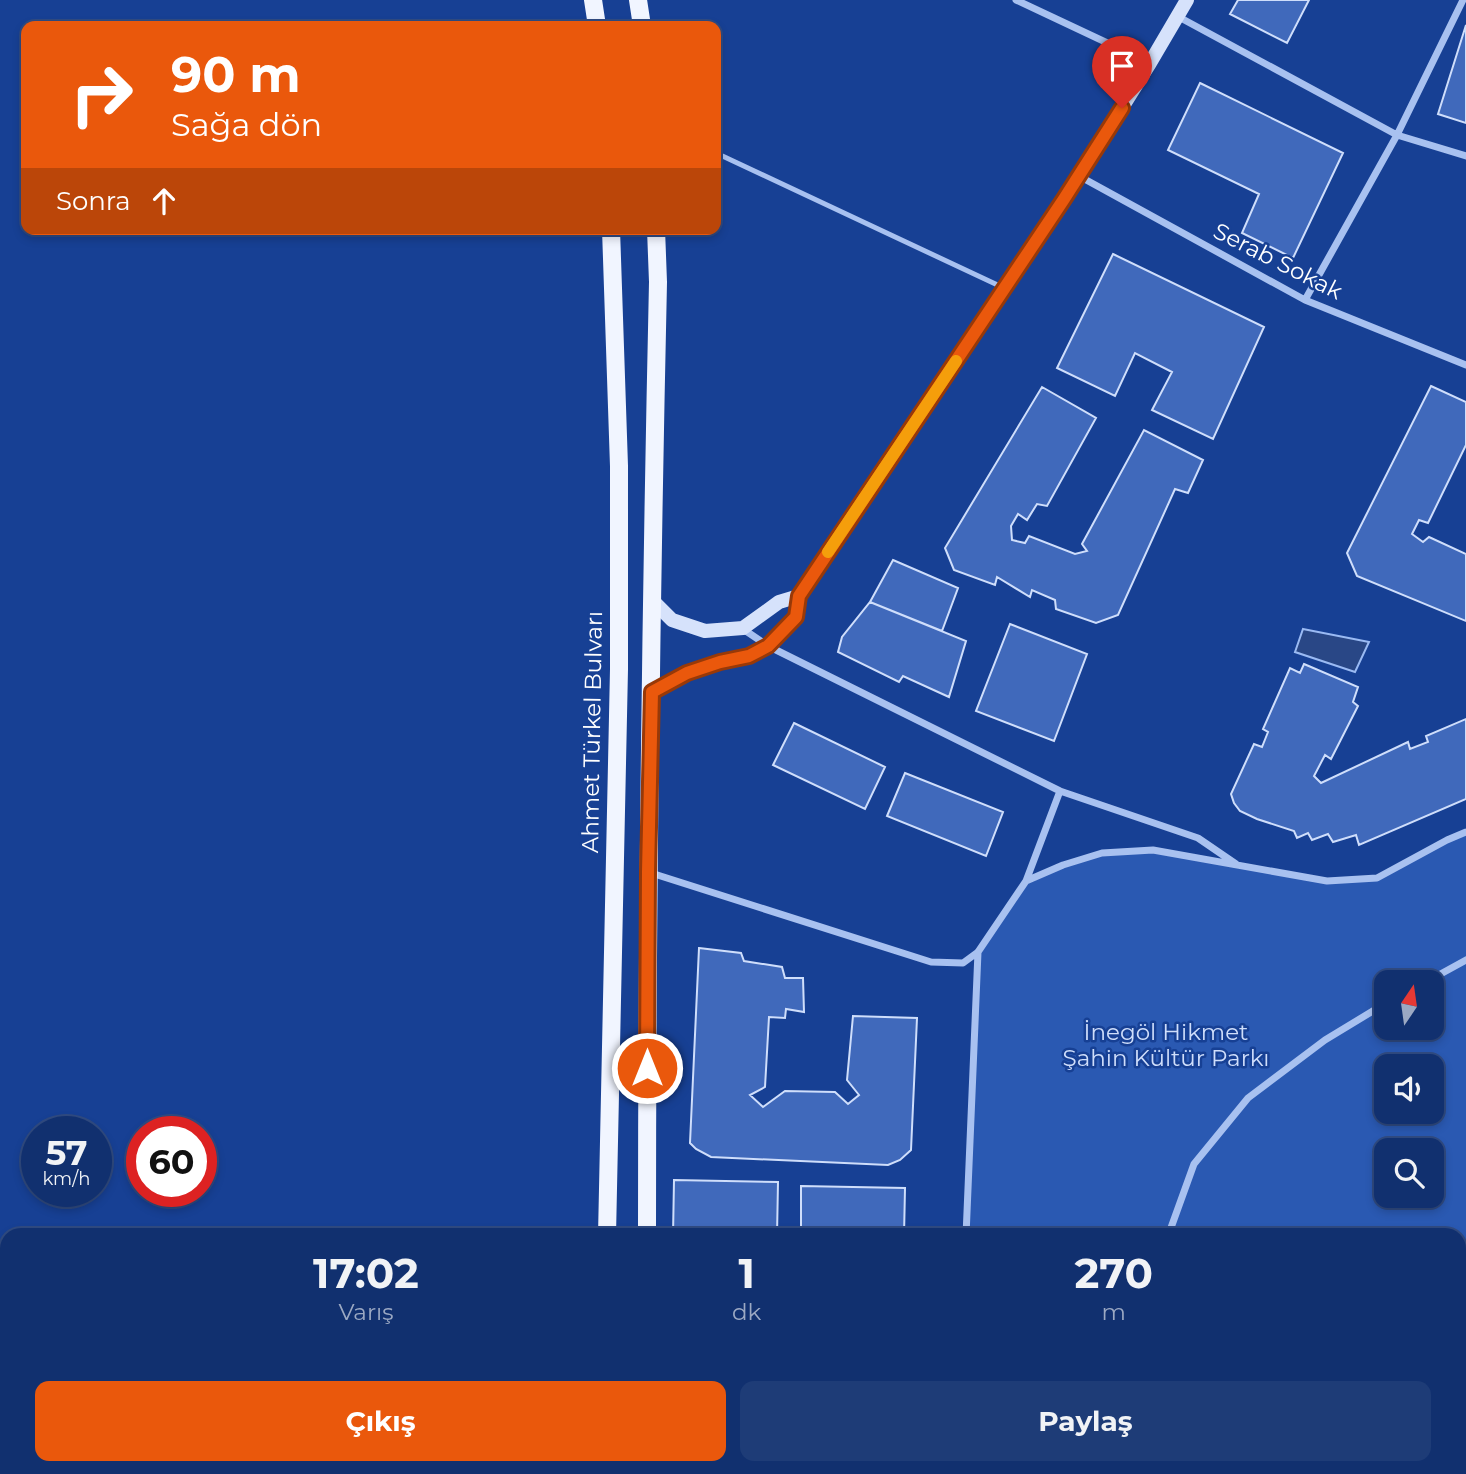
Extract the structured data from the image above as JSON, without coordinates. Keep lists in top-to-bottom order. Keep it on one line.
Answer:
{"streets":{"main road":["Ahmet Türkel Bulvarı"],"street":["Serab Sokak"]},"parks":["İnegöl Hikmet Şahin Kültür Parkı"],"north":"top","page":{"turn":["90 m","Sağa dön"],"then":"Sonra","speed":"57 km/h","limit":"60","eta":["17:02","Varış","1","dk","270","m"],"buttons":["Çıkış","Paylaş"]}}
